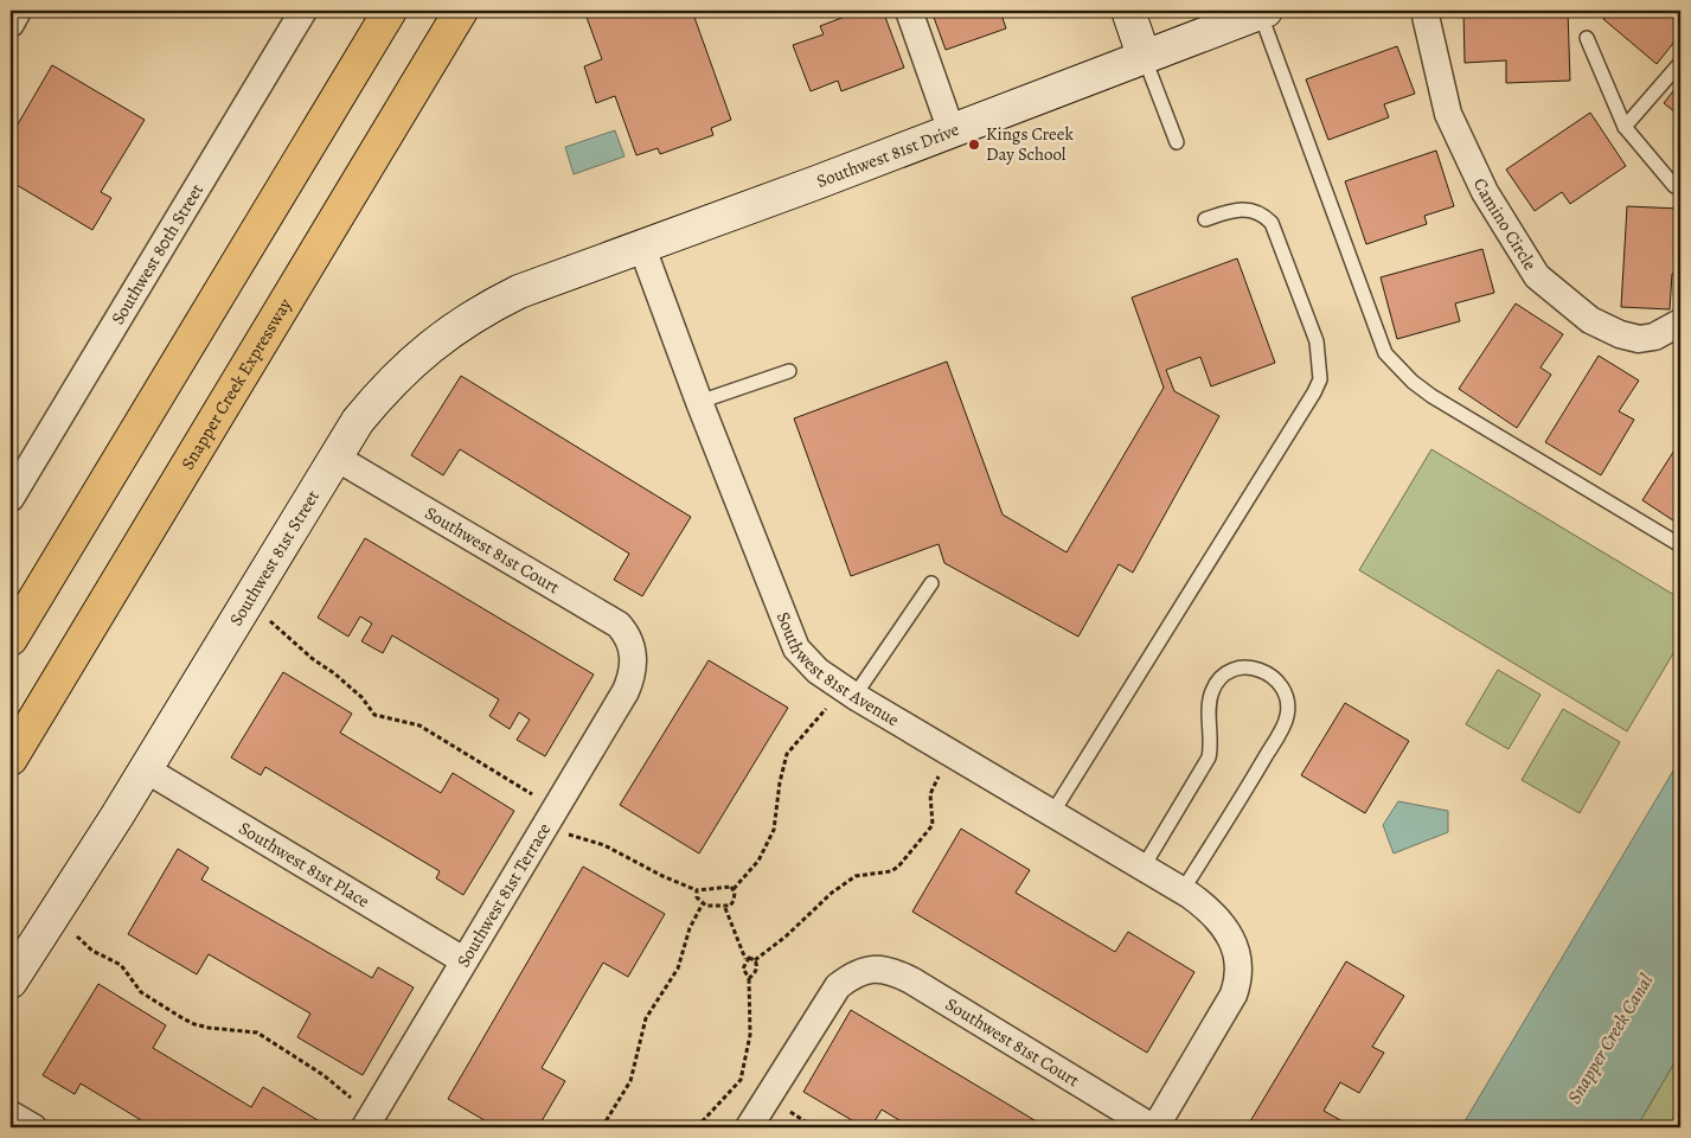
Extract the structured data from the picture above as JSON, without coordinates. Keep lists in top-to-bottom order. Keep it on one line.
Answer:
{"streets":{"highway":["Snapper Creek Expressway"],"street":["Southwest 81st Drive","Camino Circle","Southwest 80th Street","Southwest 81st Court","Southwest 81st Street","Southwest 81st Avenue","Southwest 81st Place","Southwest 81st Terrace"]},"crossings":[["Southwest 81st Drive","Southwest 81st Street"],["Southwest 81st Drive","Southwest 81st Avenue"],["Southwest 81st Court","Southwest 81st Street"],["Southwest 81st Court","Southwest 81st Avenue"],["Southwest 81st Court","Southwest 81st Terrace"],["Southwest 81st Street","Southwest 81st Avenue"],["Southwest 81st Street","Southwest 81st Place"],["Southwest 81st Place","Southwest 81st Terrace"]],"water":["Snapper Creek Canal"],"places":["Kings Creek Day School"]}
